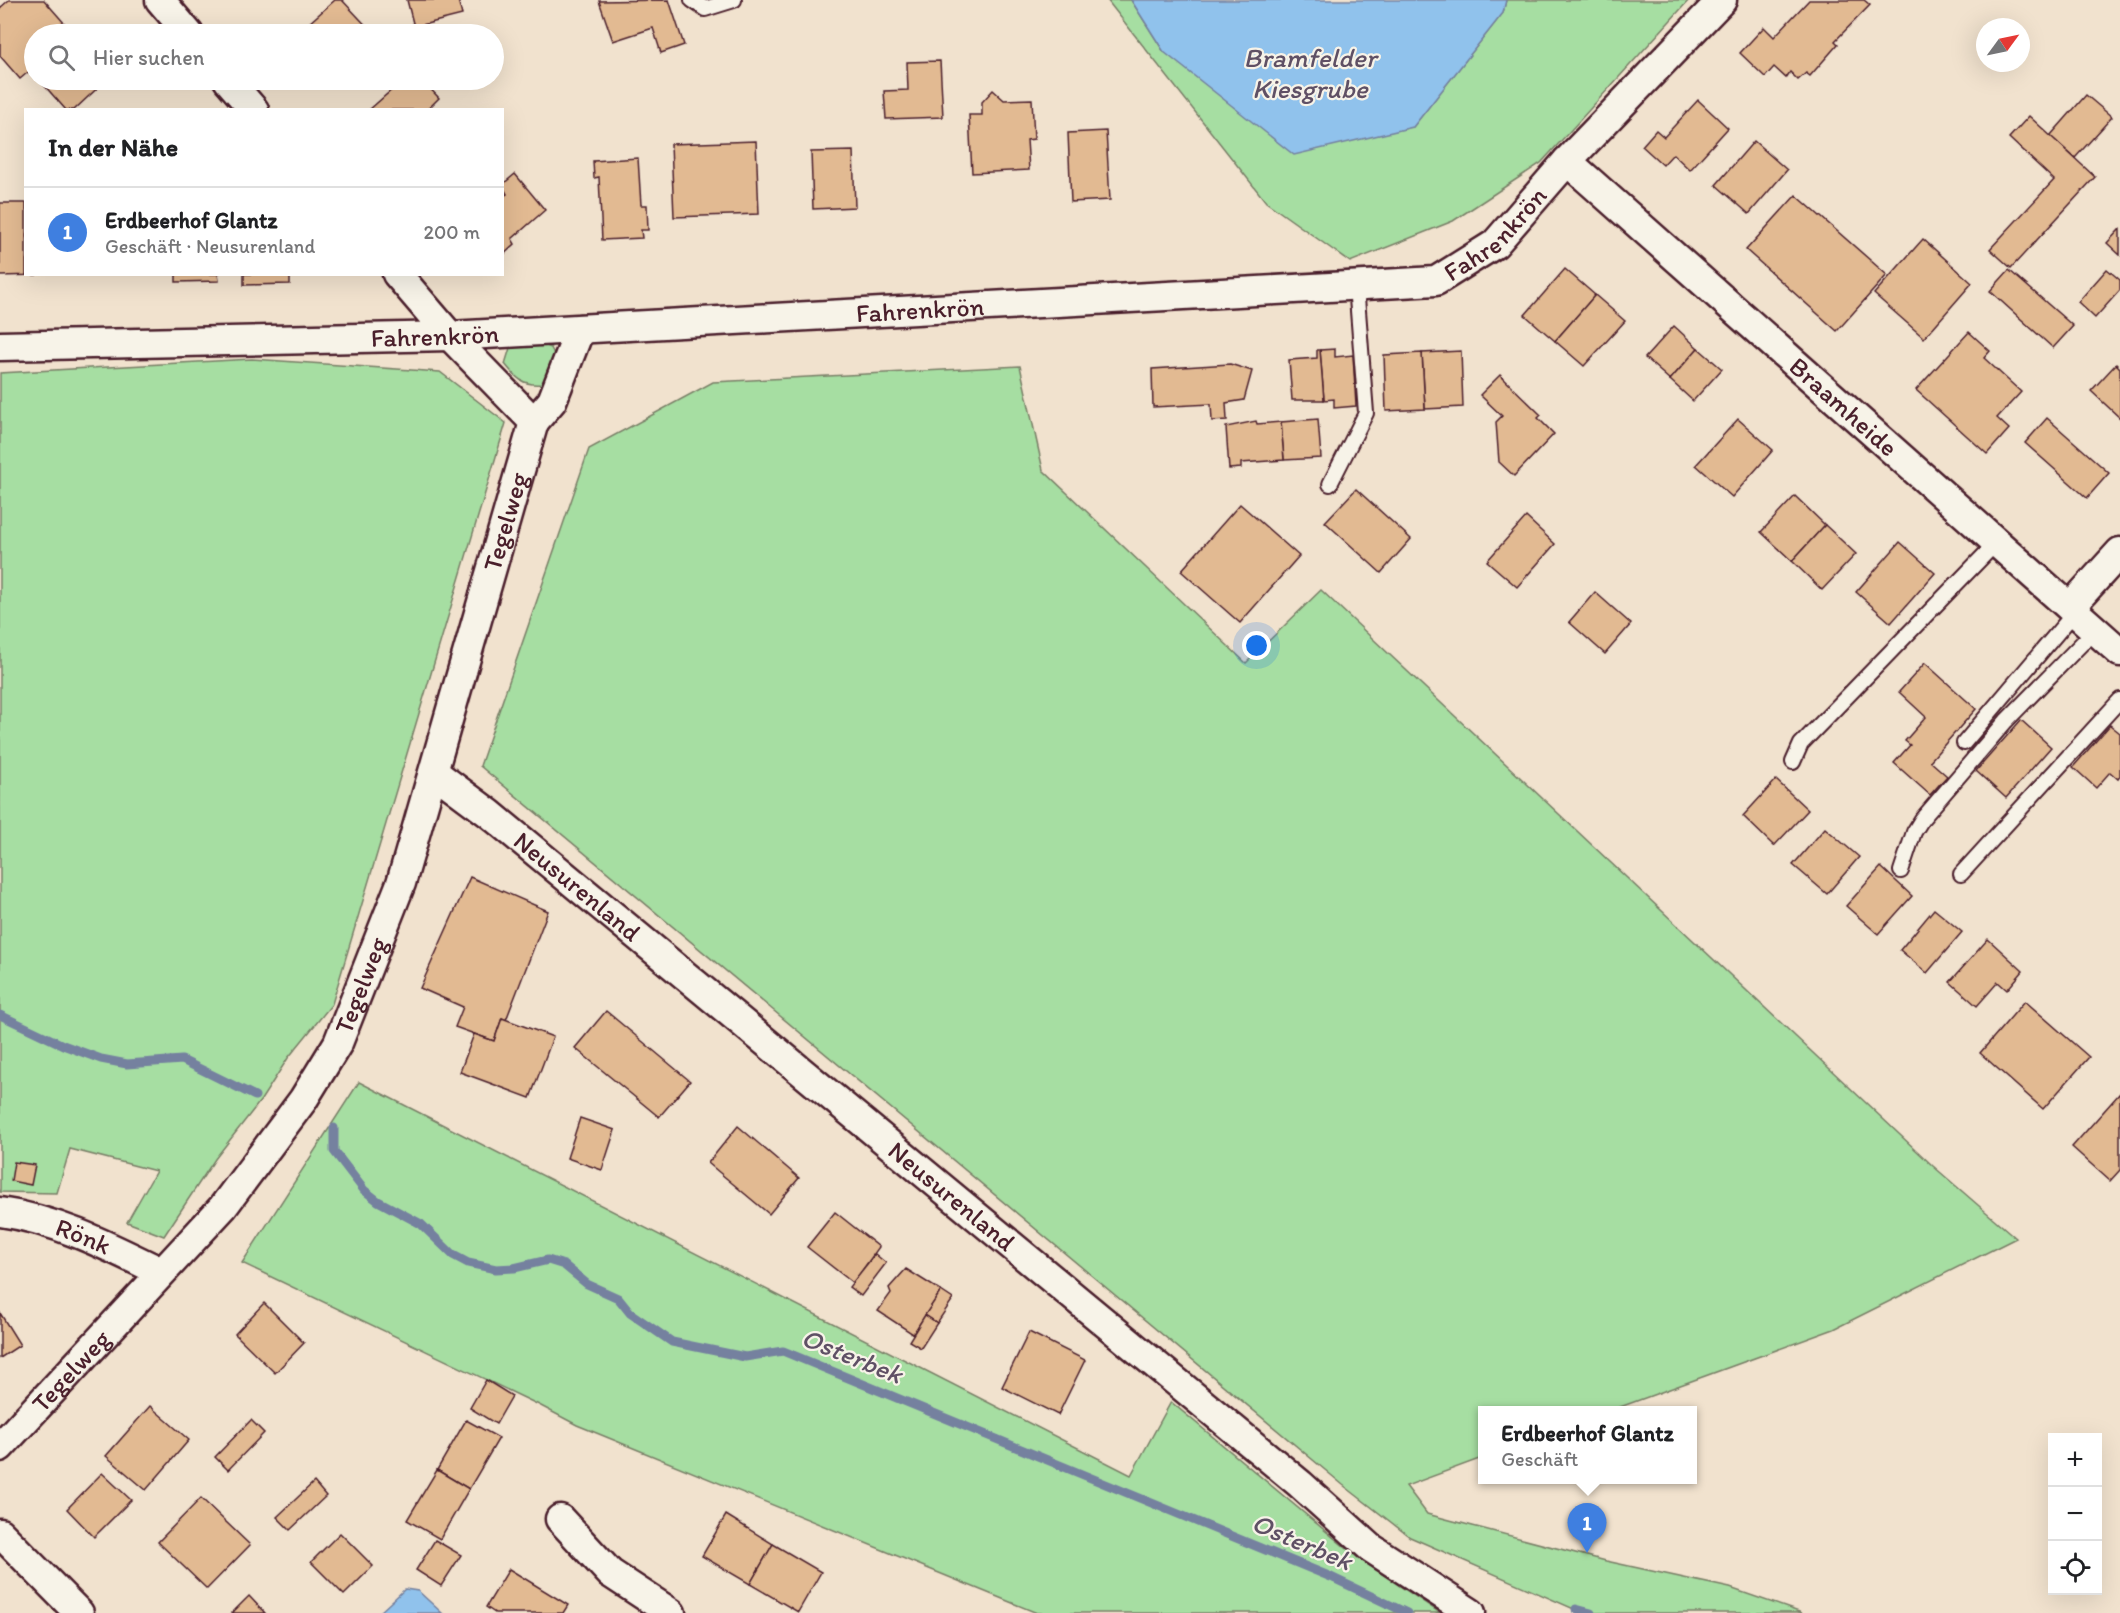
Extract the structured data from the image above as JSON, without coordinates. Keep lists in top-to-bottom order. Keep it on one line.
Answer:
{"streets":{"street":["Fahrenkrön","Braamheide","Tegelweg","Neusurenland","Rönk"]},"crossings":[["Fahrenkrön","Braamheide"],["Fahrenkrön","Tegelweg"],["Tegelweg","Neusurenland"],["Tegelweg","Rönk"]],"water":["Bramfelder Kiesgrube","Osterbek"],"north":"top right","page":{"search":"Hier suchen","heading":"In der Nähe","list":[{"mark":"1","name":"Erdbeerhof Glantz","note":"Geschäft · Neusurenland","value":"200 m"}],"popup":["Erdbeerhof Glantz","Geschäft"],"map_buttons":["+","−"],"pins":"1"}}
